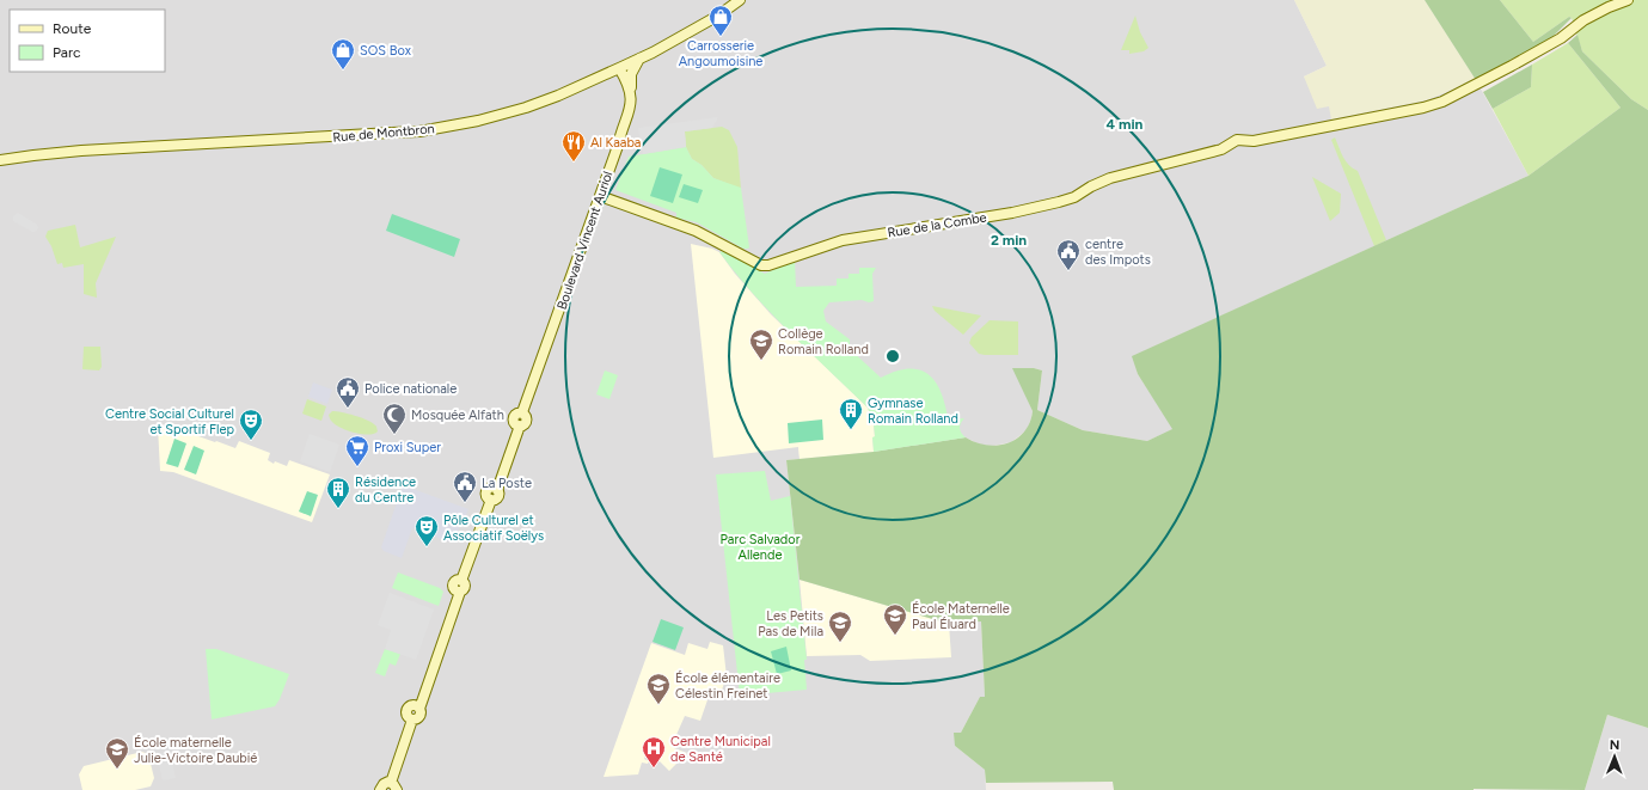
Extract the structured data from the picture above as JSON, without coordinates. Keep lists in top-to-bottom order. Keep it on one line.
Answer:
{"streets":{"street":["Rue de Montbron","Rue de la Combe","Boulevard Vincent Auriol"]},"crossings":[["Rue de Montbron","Boulevard Vincent Auriol"],["Rue de la Combe","Boulevard Vincent Auriol"]],"parks":["Parc Salvador Allende"],"places":{"shop":["Carrosserie Angoumoisine","SOS Box"],"restaurant":["Al Kaaba"],"public building":["centre des Impots","Police nationale","La Poste"],"school or university":["Collège Romain Rolland","École Maternelle Paul Éluard","Les Petits Pas de Mila","École élémentaire Célestin Freinet","École maternelle Julie-Victoire Daubié"],"building":["Gymnase Romain Rolland","Résidence du Centre"],"mosque":["Mosquée Alfath"],"theatre":["Centre Social Culturel et Sportif Flep","Pôle Culturel et Associatif Soëlys"],"supermarket":["Proxi Super"],"hospital":["Centre Municipal de Santé"]},"legend":["Route","Parc"],"north":"top","rings":["4 min","2 min"]}
